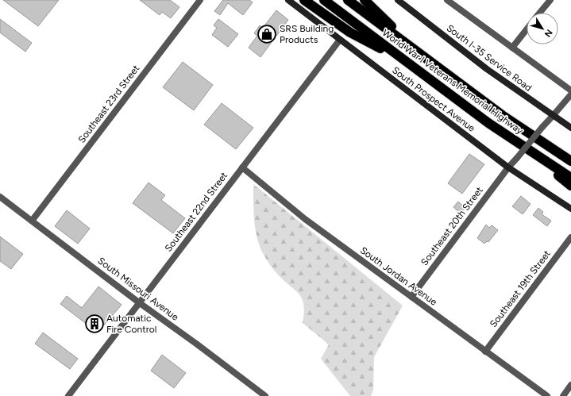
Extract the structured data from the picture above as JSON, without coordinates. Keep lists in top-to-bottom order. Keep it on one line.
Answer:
{"streets":{"highway":["World War I Veterans Memorial Highway"],"main road":["South I-35 Service Road","South Prospect Avenue"],"street":["Southeast 23rd Street","Southeast 22nd Street","Southeast 20th Street","South Jordan Avenue","South Missouri Avenue","Southeast 19th Street"]},"crossings":[["South I-35 Service Road","Southeast 20th Street"],["South Prospect Avenue","Southeast 22nd Street"],["South Prospect Avenue","Southeast 20th Street"],["Southeast 23rd Street","South Missouri Avenue"],["Southeast 22nd Street","South Jordan Avenue"],["Southeast 22nd Street","South Missouri Avenue"],["Southeast 20th Street","South Jordan Avenue"],["South Jordan Avenue","Southeast 19th Street"]],"places":{"shop":["SRS Building Products"],"building":["Automatic Fire Control"]},"north":"bottom right"}
